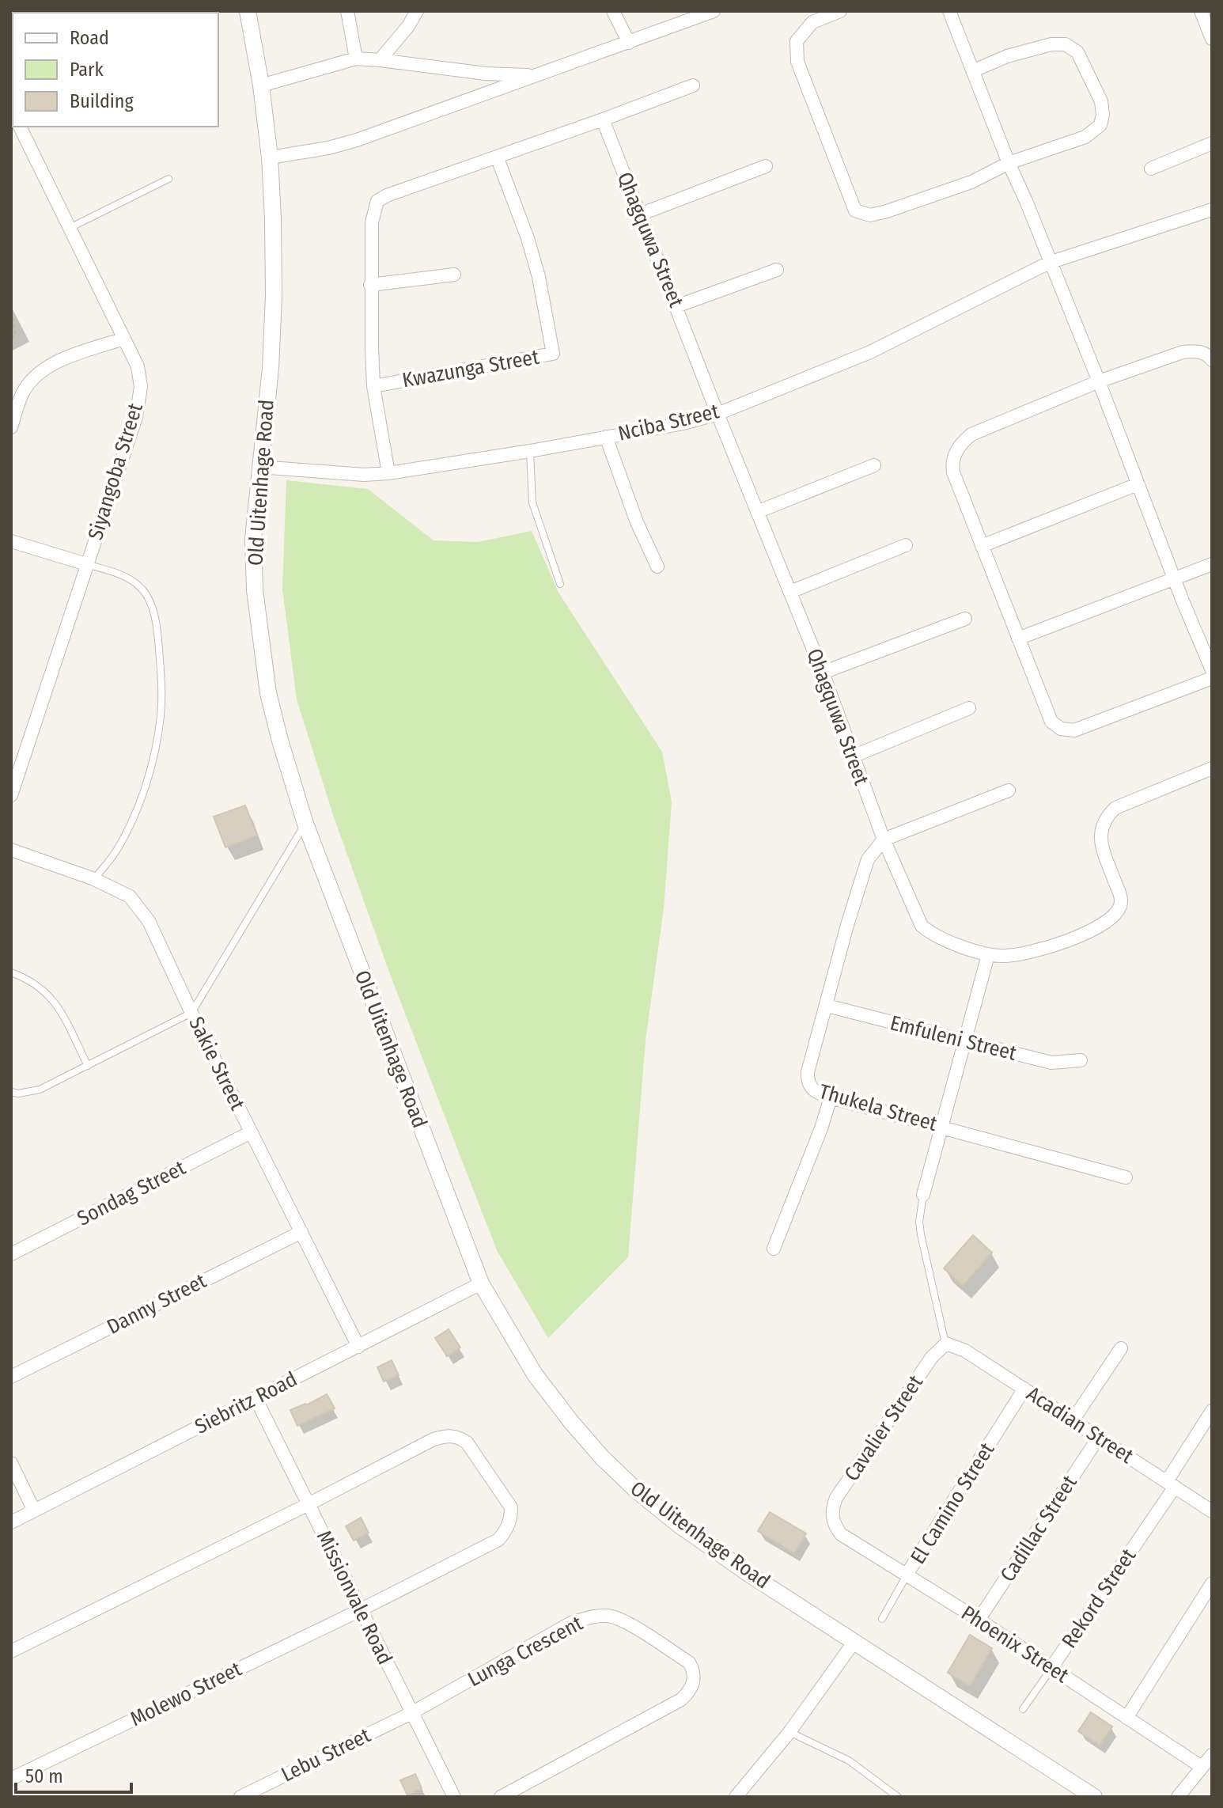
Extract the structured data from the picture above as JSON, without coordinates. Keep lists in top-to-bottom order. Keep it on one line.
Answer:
{"streets":{"street":["Qhagquwa Street","Kwazunga Street","Nciba Street","Siyangoba Street","Old Uitenhage Road","Emfuleni Street","Sakie Street","Thukela Street","Sondag Street","Danny Street","Siebritz Road","Acadian Street","Cavalier Street","El Camino Street","Cadillac Street","Missionvale Road","Rekord Street","Phoenix Street","Lunga Crescent","Molewo Street","Lebu Street"]},"crossings":[["Qhagquwa Street","Nciba Street"],["Qhagquwa Street","Thukela Street"],["Nciba Street","Old Uitenhage Road"],["Old Uitenhage Road","Siebritz Road"],["Emfuleni Street","Thukela Street"],["Sakie Street","Sondag Street"],["Sakie Street","Danny Street"],["Sakie Street","Siebritz Road"],["Siebritz Road","Missionvale Road"],["Acadian Street","Cavalier Street"],["Acadian Street","El Camino Street"],["Acadian Street","Cadillac Street"],["Acadian Street","Rekord Street"],["Cavalier Street","Phoenix Street"],["El Camino Street","Phoenix Street"],["Cadillac Street","Phoenix Street"],["Missionvale Road","Lunga Crescent"],["Missionvale Road","Molewo Street"],["Missionvale Road","Lebu Street"],["Rekord Street","Phoenix Street"],["Lunga Crescent","Lebu Street"]],"legend":["Road","Park","Building"],"scale_bar":"50 m"}
